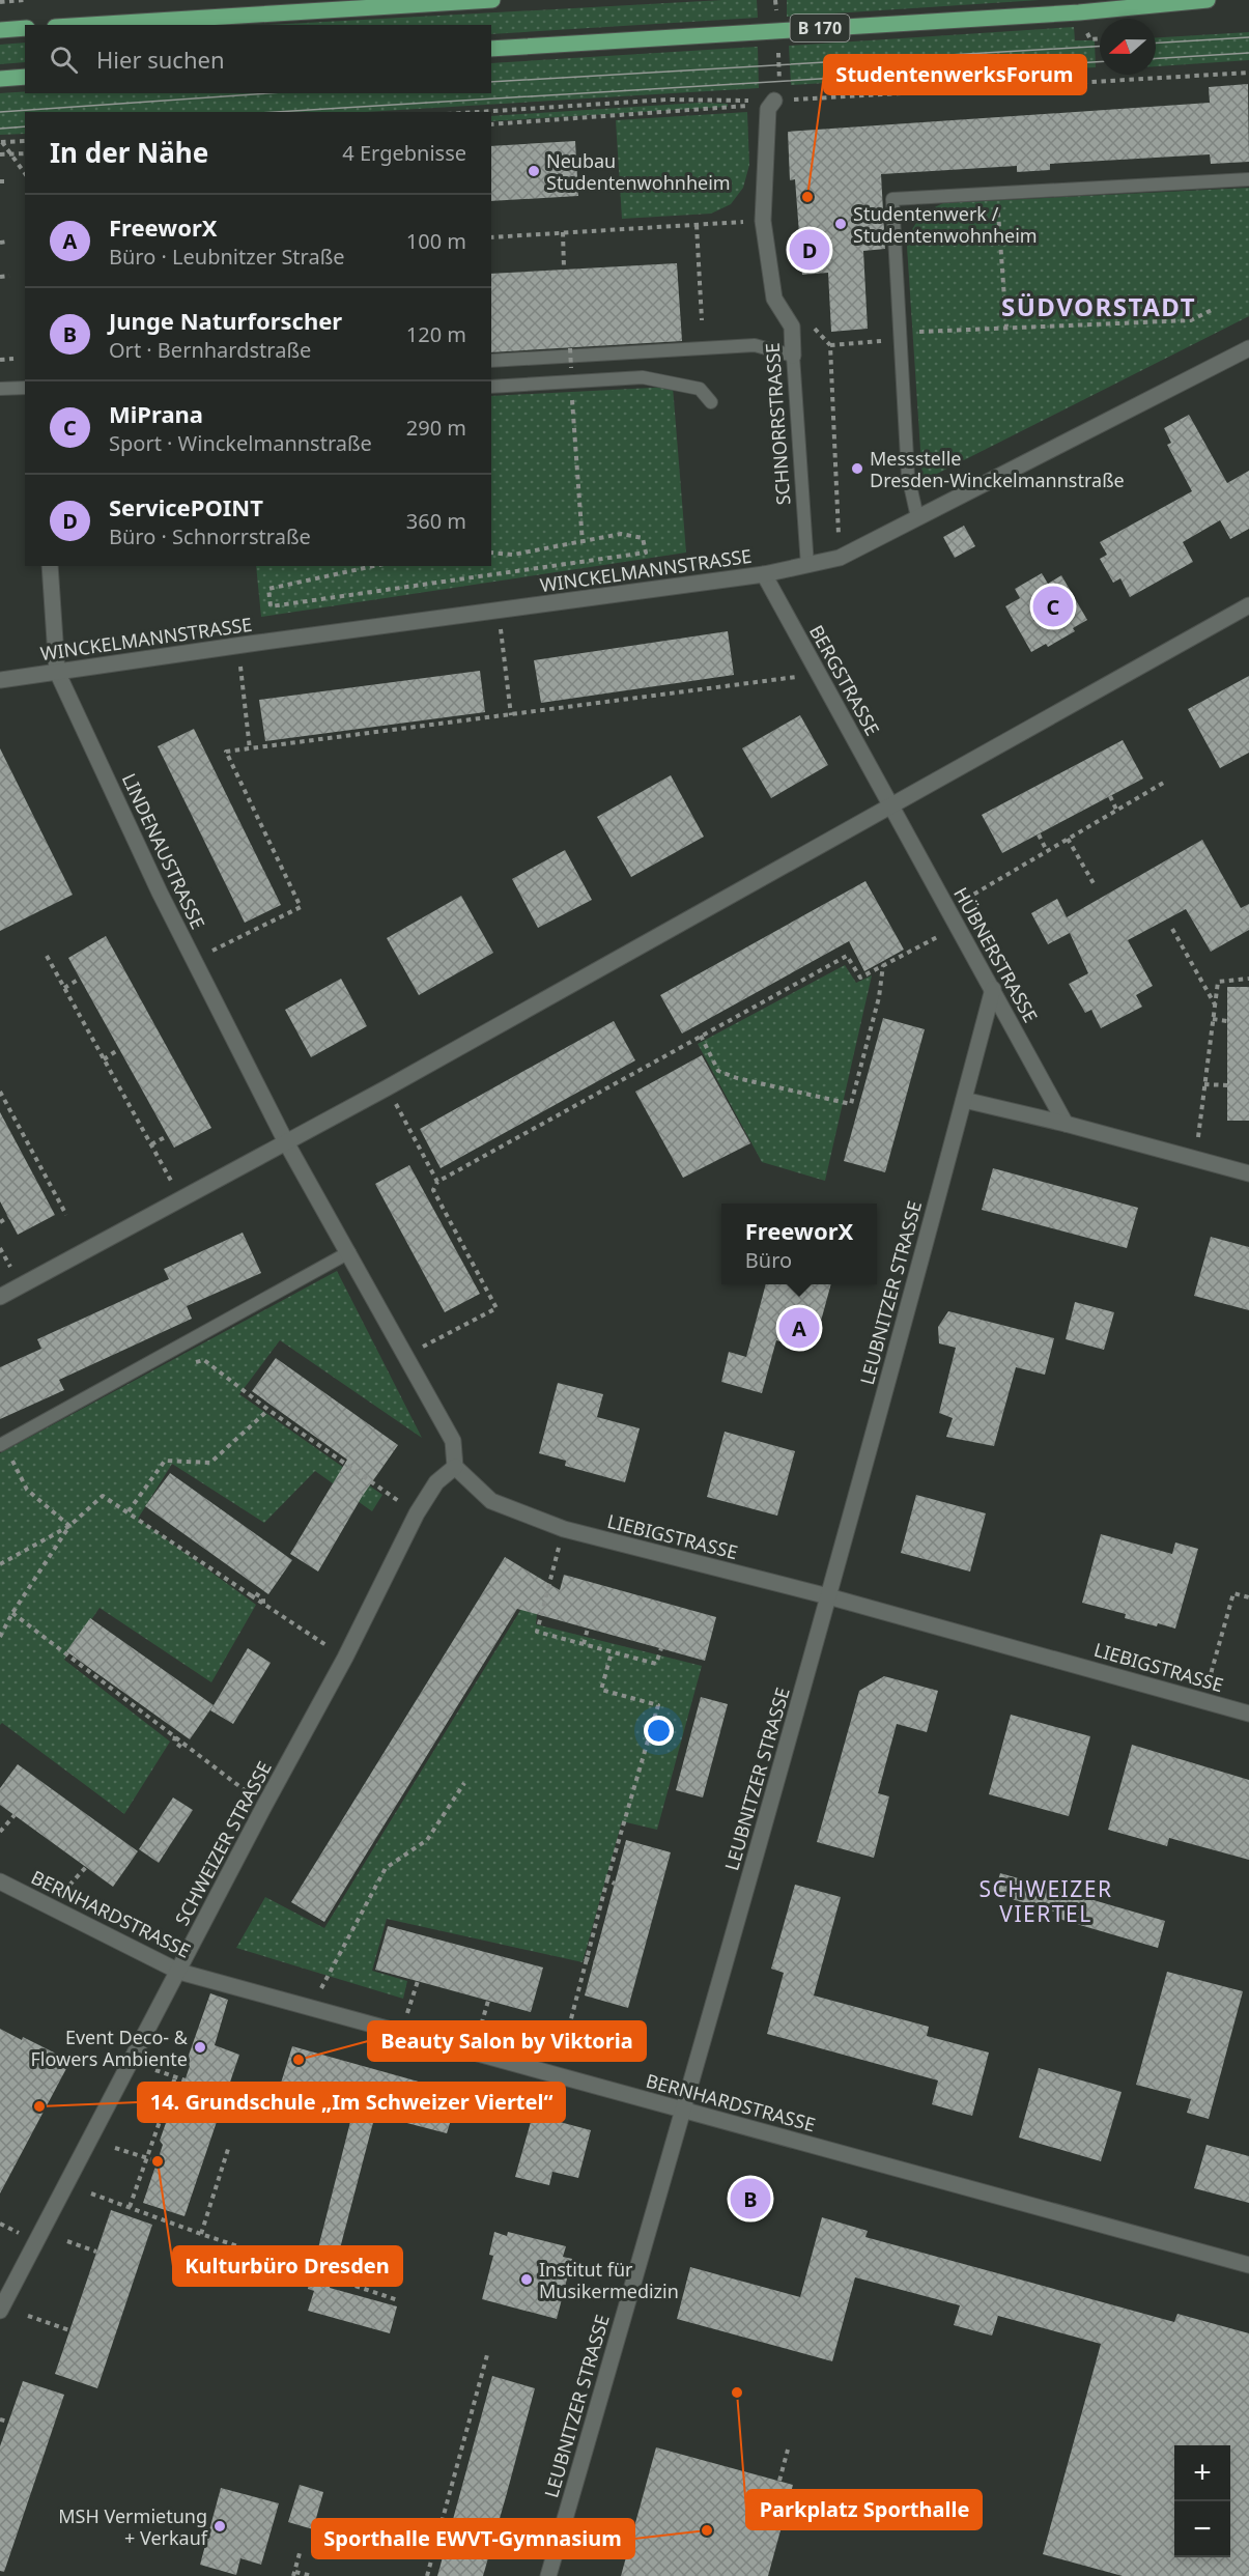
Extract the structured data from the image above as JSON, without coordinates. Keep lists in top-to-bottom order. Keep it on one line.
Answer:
{"streets":{"main road":["B 170"],"street":["SCHNORRSTRASSE","WINCKELMANNSTRASSE","BERGSTRASSE","LINDENAUSTRASSE","HÜBNERSTRASSE","LEUBNITZER STRASSE","LIEBIGSTRASSE","SCHWEIZER STRASSE","BERNHARDSTRASSE"]},"crossings":[["SCHNORRSTRASSE","WINCKELMANNSTRASSE"],["WINCKELMANNSTRASSE","BERGSTRASSE"],["WINCKELMANNSTRASSE","LINDENAUSTRASSE"],["BERGSTRASSE","HÜBNERSTRASSE"],["HÜBNERSTRASSE","LEUBNITZER STRASSE"],["LEUBNITZER STRASSE","LIEBIGSTRASSE"],["LEUBNITZER STRASSE","BERNHARDSTRASSE"],["LIEBIGSTRASSE","SCHWEIZER STRASSE"],["SCHWEIZER STRASSE","BERNHARDSTRASSE"]],"districts":["SÜDVORSTADT","SCHWEIZER VIERTEL"],"places":["Neubau Studentenwohnheim","StudentenwerksForum","Studentenwerk / Studentenwohnheim","Messstelle Dresden-Winckelmannstraße","Event Deco- & Flowers Ambiente","Beauty Salon by Viktoria","14. Grundschule „Im Schweizer Viertel“","Kulturbüro Dresden","Institut für Musikermedizin","Parkplatz Sporthalle","MSH Vermietung + Verkauf","Sporthalle EWVT-Gymnasium"],"north":"left","page":{"search":"Hier suchen","heading":["In der Nähe","4 Ergebnisse"],"list":[{"mark":"A","name":"FreeworX","note":"Büro · Leubnitzer Straße","value":"100 m"},{"mark":"B","name":"Junge Naturforscher","note":"Ort · Bernhardstraße","value":"120 m"},{"mark":"C","name":"MiPrana","note":"Sport · Winckelmannstraße","value":"290 m"},{"mark":"D","name":"ServicePOINT","note":"Büro · Schnorrstraße","value":"360 m"}],"pins":["D","C","A","B"],"popup":["FreeworX","Büro"],"map_buttons":["+","−"]}}
